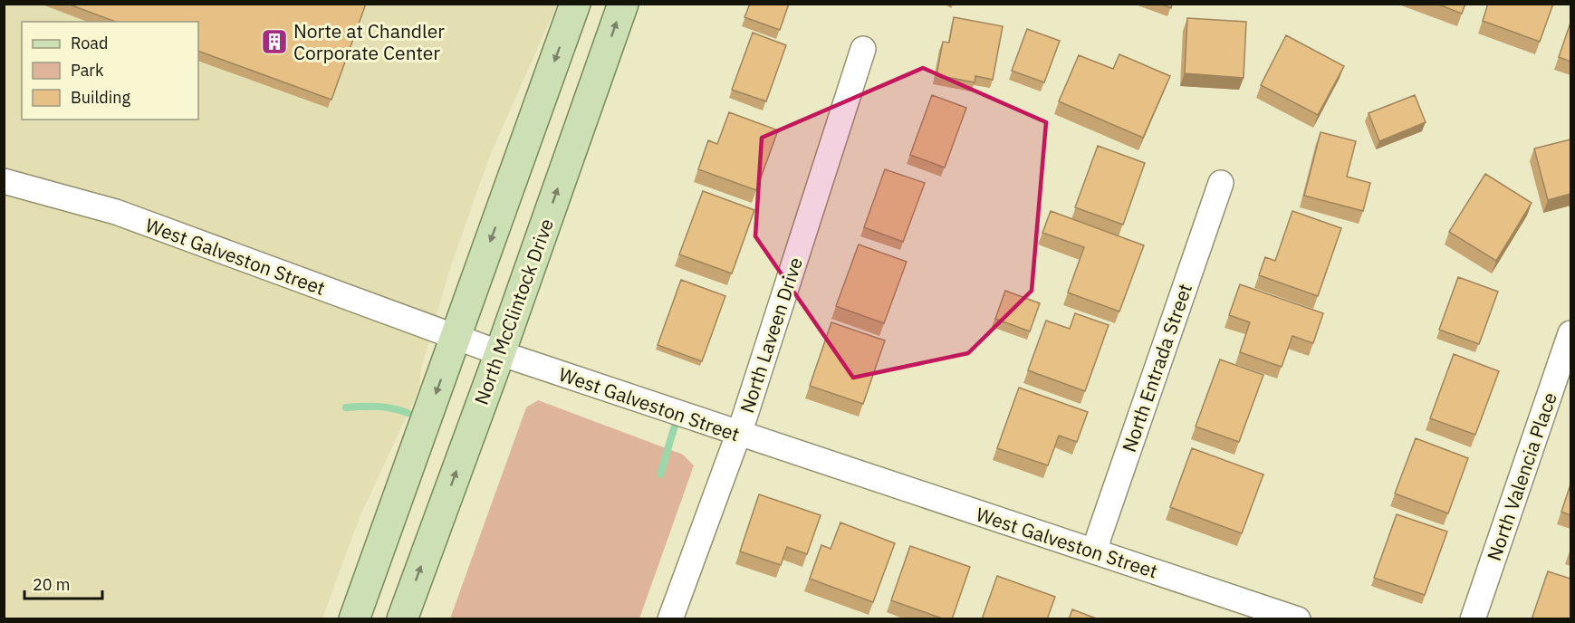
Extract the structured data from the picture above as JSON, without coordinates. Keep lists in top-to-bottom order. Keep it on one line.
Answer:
{"streets":{"main road":["North McClintock Drive"],"street":["West Galveston Street","North Laveen Drive","North Entrada Street","North Valencia Place"]},"crossings":[["West Galveston Street","North McClintock Drive"],["West Galveston Street","North Laveen Drive"],["West Galveston Street","North Entrada Street"]],"places":{"building":["Norte at Chandler Corporate Center"]},"legend":["Road","Park","Building"],"scale_bar":"20 m"}
